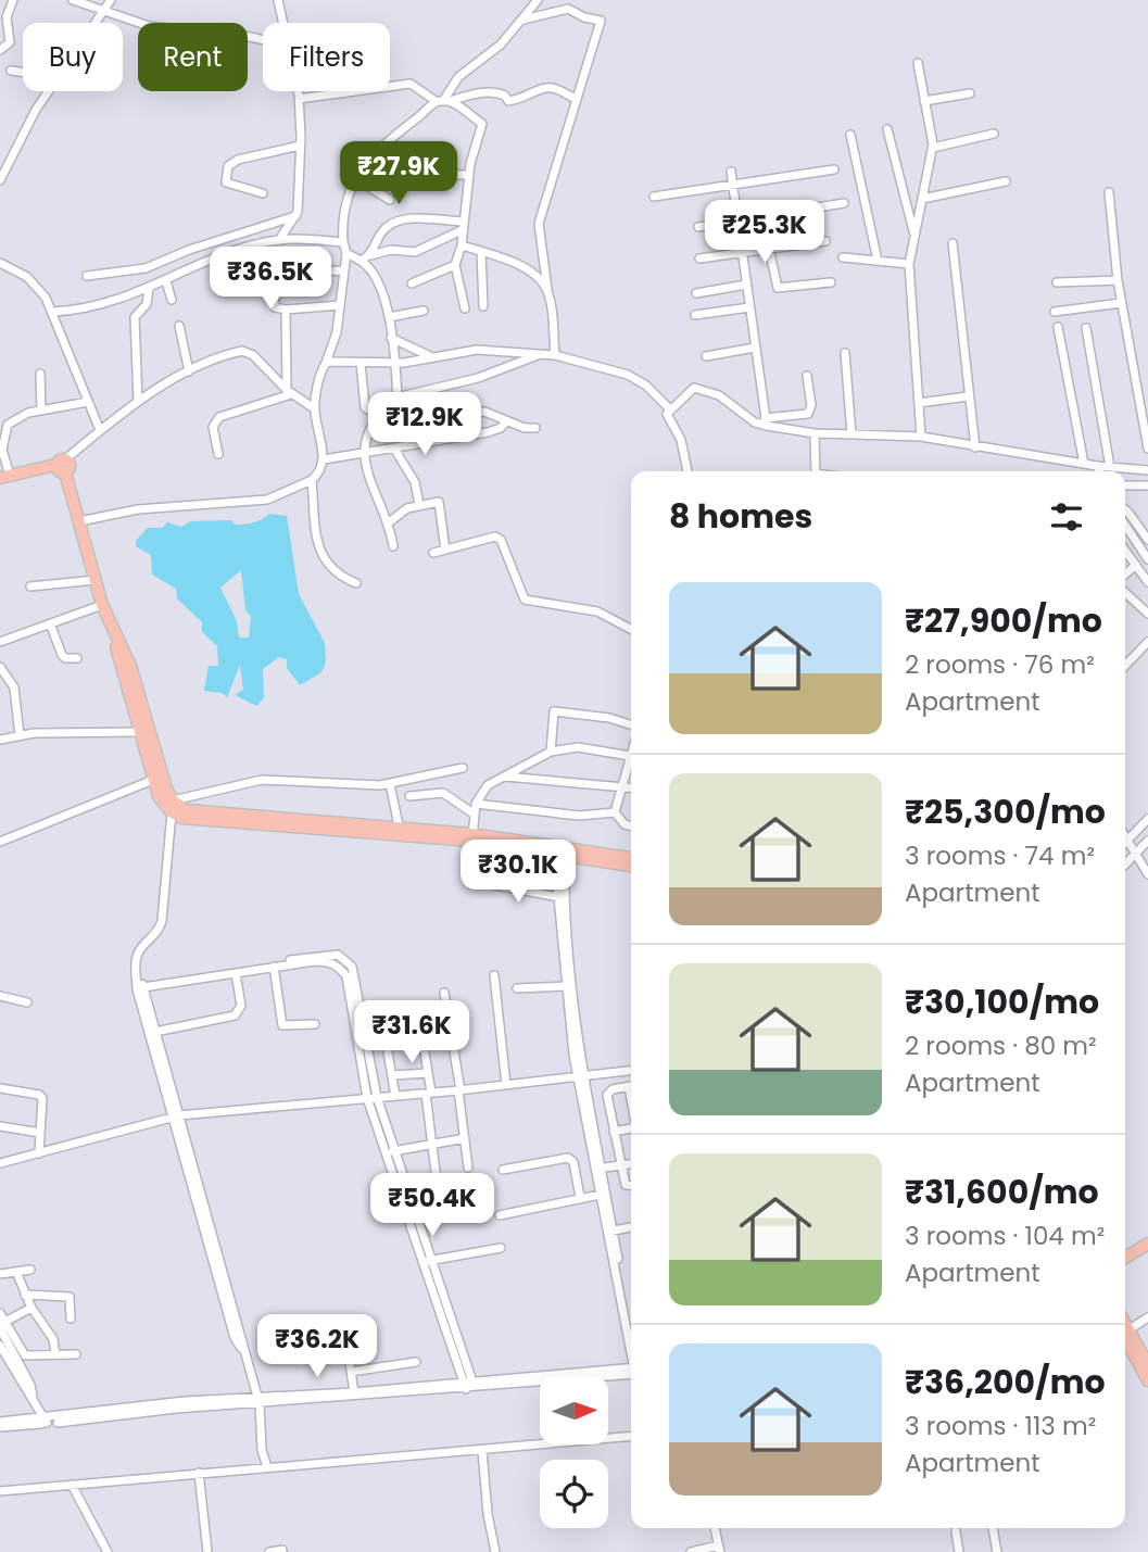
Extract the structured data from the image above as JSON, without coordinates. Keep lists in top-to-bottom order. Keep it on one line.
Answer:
{"north":"right","page":{"chip":["Buy","Rent","Filters"],"price":["₹27.9K","₹25.3K","₹36.5K","₹12.9K","₹30.1K","₹31.6K","₹50.4K","₹36.2K"],"heading":"8 homes","list":[{"name":"₹27,900/mo","note":"2 rooms · 76 m² · Apartment"},{"name":"₹25,300/mo","note":"3 rooms · 74 m² · Apartment"},{"name":"₹30,100/mo","note":"2 rooms · 80 m² · Apartment"},{"name":"₹31,600/mo","note":"3 rooms · 104 m² · Apartment"},{"name":"₹36,200/mo","note":"3 rooms · 113 m² · Apartment"}]}}
